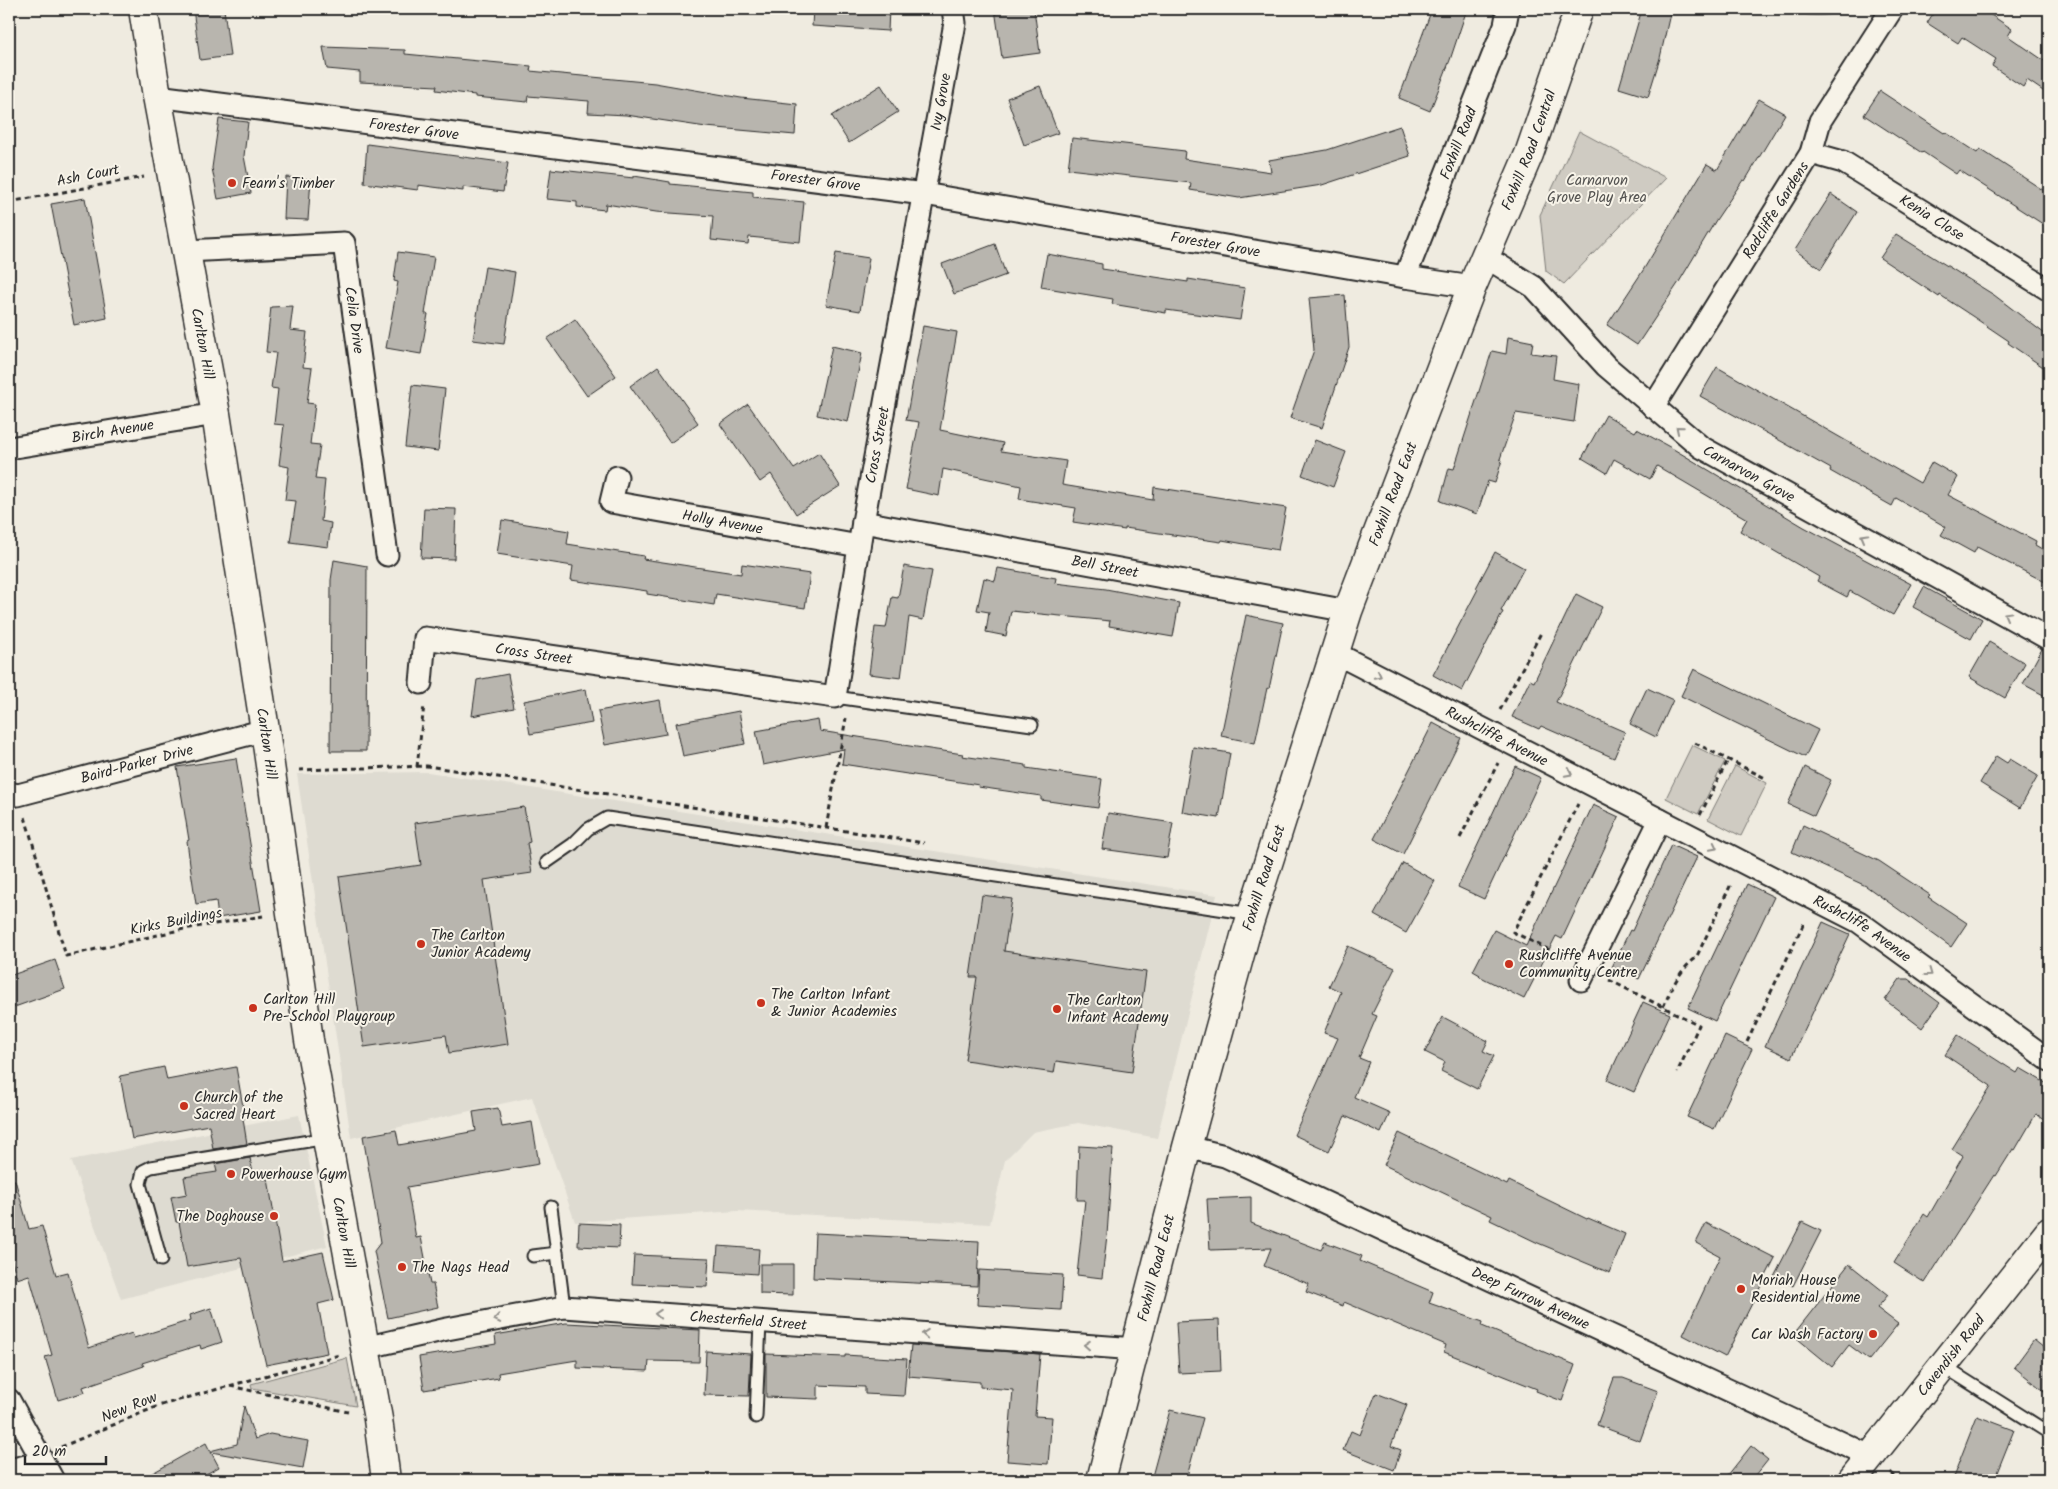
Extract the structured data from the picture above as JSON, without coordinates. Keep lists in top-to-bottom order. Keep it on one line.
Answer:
{"streets":{"street":["Ivy Grove","Forester Grove","Foxhill Road","Foxhill Road Central","Radcliffe Gardens","Kenia Close","Celia Drive","Carlton Hill","Birch Avenue","Cross Street","Carnarvon Grove","Foxhill Road East","Holly Avenue","Bell Street","Rushcliffe Avenue","Baird-Parker Drive","Deep Furrow Avenue","Chesterfield Street","Cavendish Road"],"path":["Ash Court","Kirks Buildings","New Row"]},"crossings":[["Ivy Grove","Forester Grove"],["Ivy Grove","Cross Street"],["Forester Grove","Foxhill Road"],["Forester Grove","Foxhill Road Central"],["Forester Grove","Carlton Hill"],["Forester Grove","Cross Street"],["Forester Grove","Foxhill Road East"],["Foxhill Road Central","Carnarvon Grove"],["Foxhill Road Central","Foxhill Road East"],["Ash Court","Carlton Hill"],["Radcliffe Gardens","Kenia Close"],["Radcliffe Gardens","Carnarvon Grove"],["Celia Drive","Carlton Hill"],["Carlton Hill","Birch Avenue"],["Carlton Hill","Baird-Parker Drive"],["Carlton Hill","Kirks Buildings"],["Carlton Hill","Chesterfield Street"],["Carlton Hill","New Row"],["Cross Street","Holly Avenue"],["Cross Street","Bell Street"],["Foxhill Road East","Bell Street"],["Foxhill Road East","Rushcliffe Avenue"],["Foxhill Road East","Deep Furrow Avenue"],["Foxhill Road East","Chesterfield Street"],["Baird-Parker Drive","Kirks Buildings"],["Deep Furrow Avenue","Cavendish Road"],["Chesterfield Street","New Row"]],"one_way":["Carnarvon Grove","Rushcliffe Avenue","Chesterfield Street"],"parks":["Carnarvon Grove Play Area"],"places":["Fearn's Timber","The Carlton Junior Academy","Rushcliffe Avenue Community Centre","The Carlton Infant & Junior Academies","Carlton Hill Pre-School Playgroup","The Carlton Infant Academy","Church of the Sacred Heart","Powerhouse Gym","The Doghouse","The Nags Head","Moriah House Residential Home","Car Wash Factory"],"scale_bar":"20 m"}
